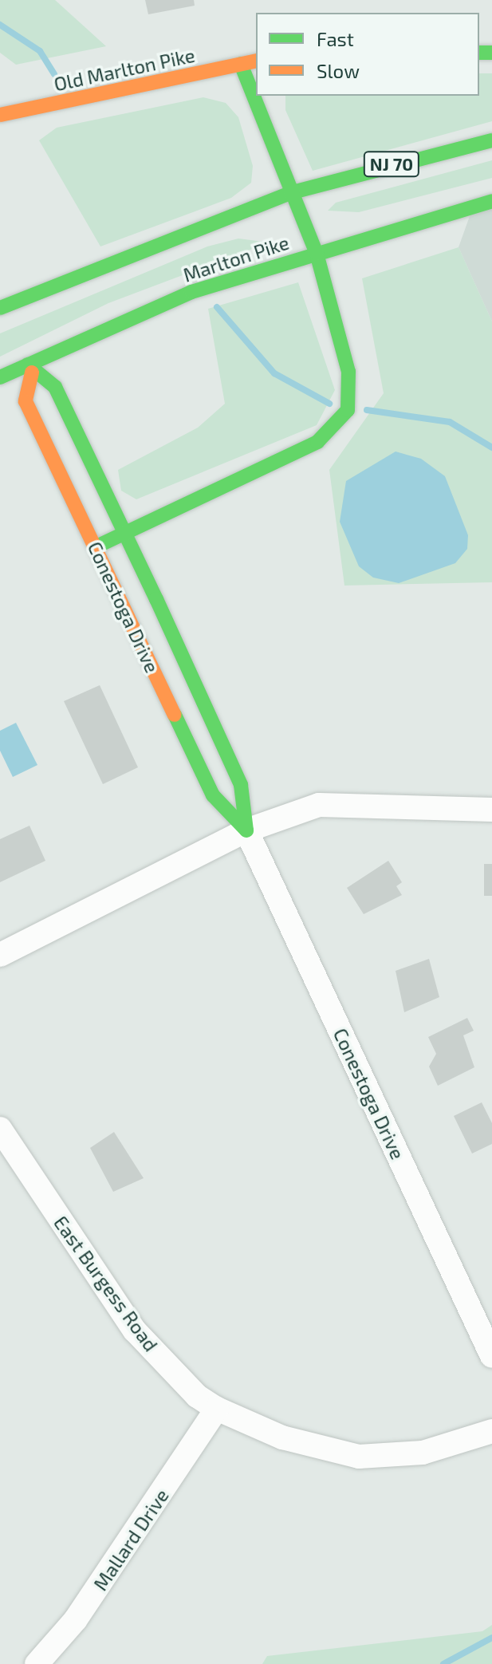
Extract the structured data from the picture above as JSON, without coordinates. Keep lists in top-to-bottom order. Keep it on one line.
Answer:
{"streets":{"main road":["Old Marlton Pike","NJ 70","Marlton Pike","Conestoga Drive"],"street":["East Burgess Road","Mallard Drive"]},"crossings":[["Marlton Pike","Conestoga Drive"],["East Burgess Road","Mallard Drive"]],"legend":["Fast","Slow"]}
